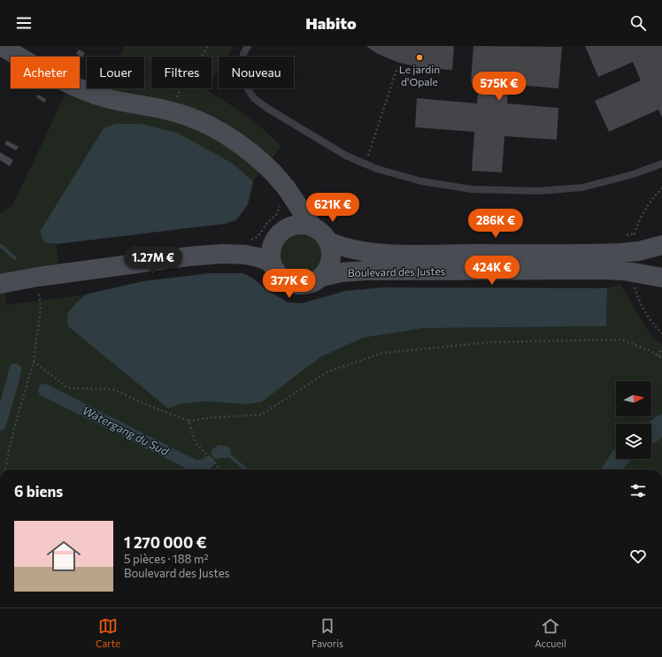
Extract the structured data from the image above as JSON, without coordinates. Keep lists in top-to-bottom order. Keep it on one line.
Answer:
{"streets":{"street":["Boulevard des Justes"]},"water":["Watergang du Sud"],"places":["Le jardin d'Opale"],"north":"right","page":{"header":"Habito","chip":["Acheter","Louer","Filtres","Nouveau"],"price":["575K €","621K €","286K €","1.27M €","424K €","377K €"],"heading":"6 biens","list":[{"name":"1 270 000 €","note":"5 pièces · 188 m² · Boulevard des Justes"}],"tabs":["Carte","Favoris","Accueil"]}}
